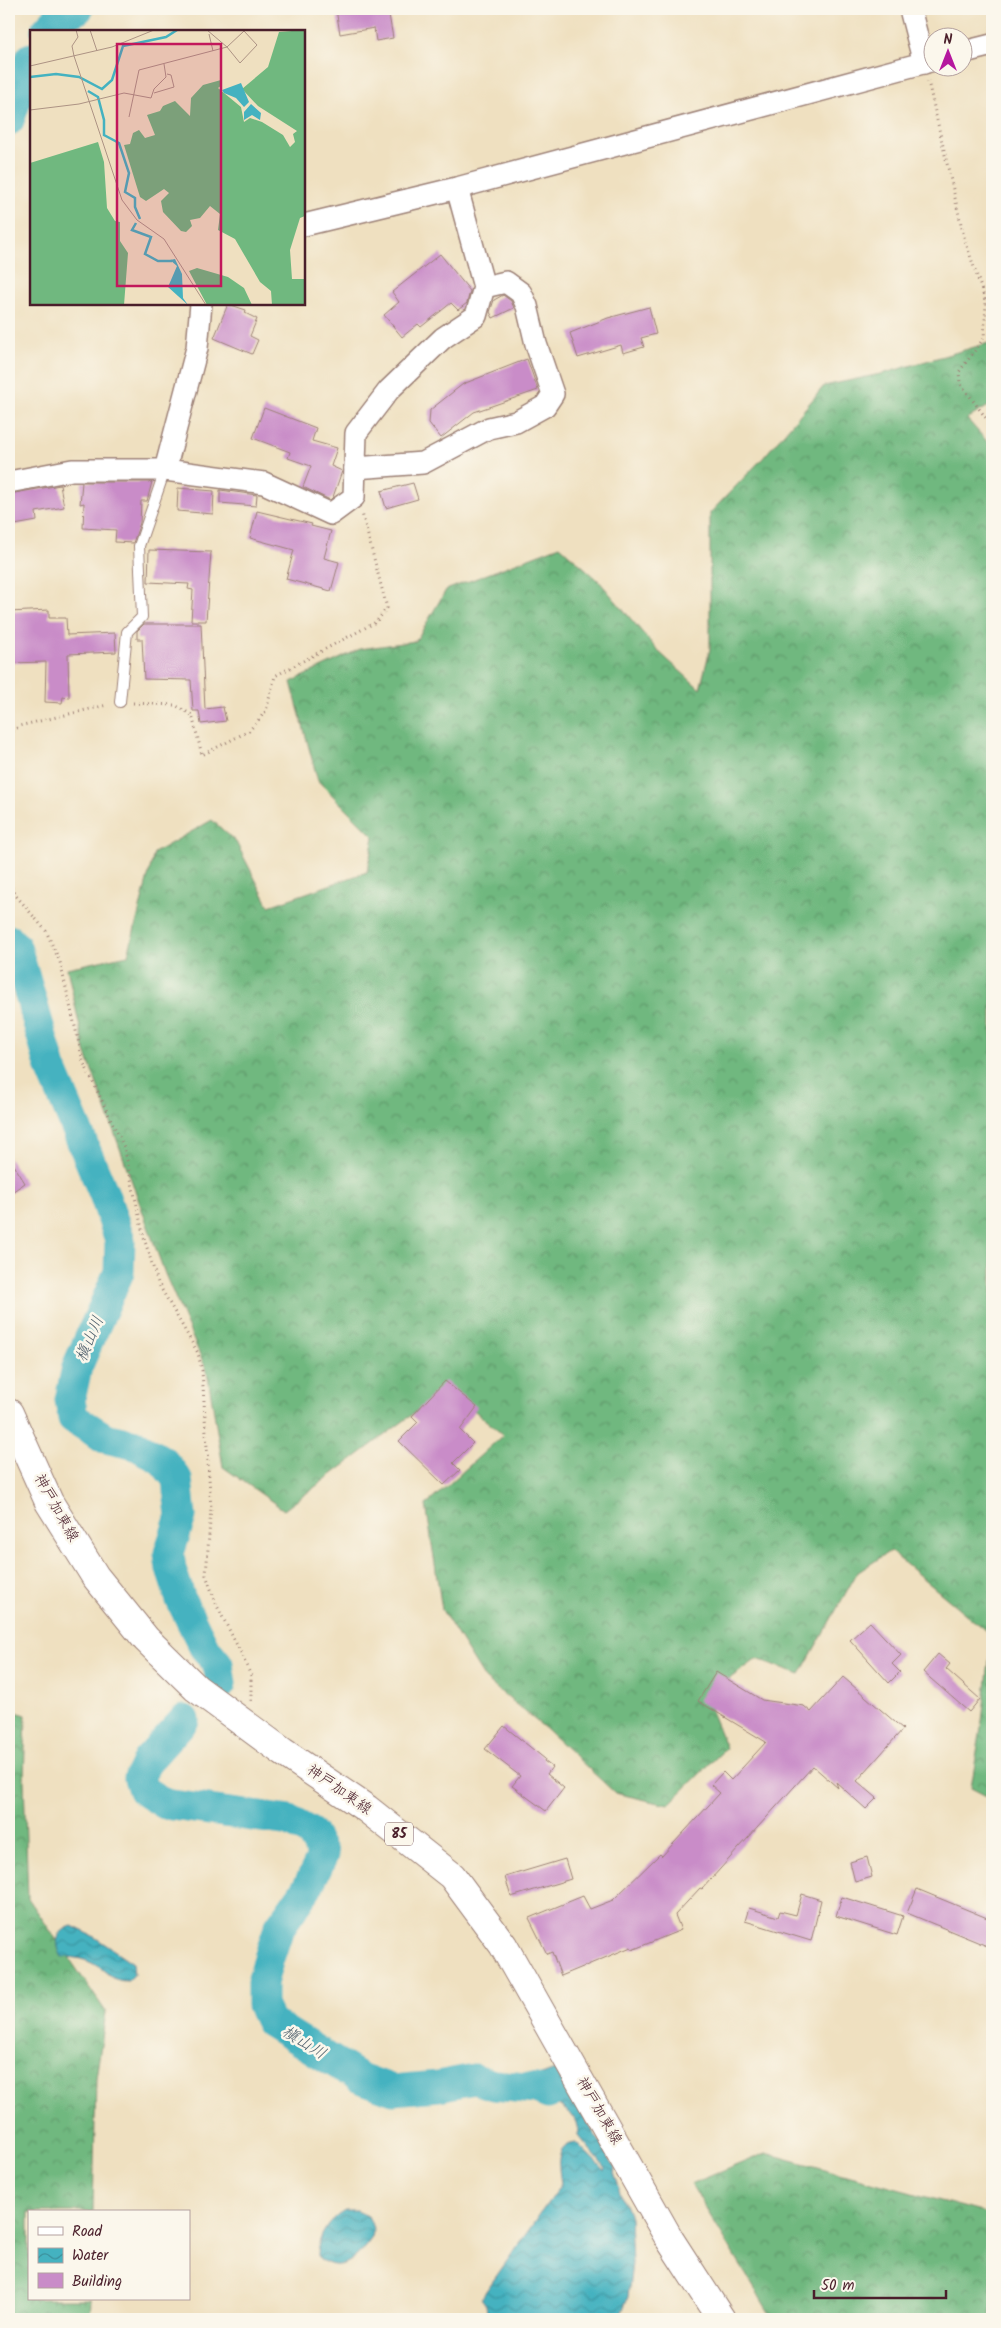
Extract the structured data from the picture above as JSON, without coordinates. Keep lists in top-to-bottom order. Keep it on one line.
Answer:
{"streets":{"main road":["神戸加東線","85"]},"water":["槇山川"],"legend":["Road","Water","Building"],"scale_bar":"50 m","north":"top"}
